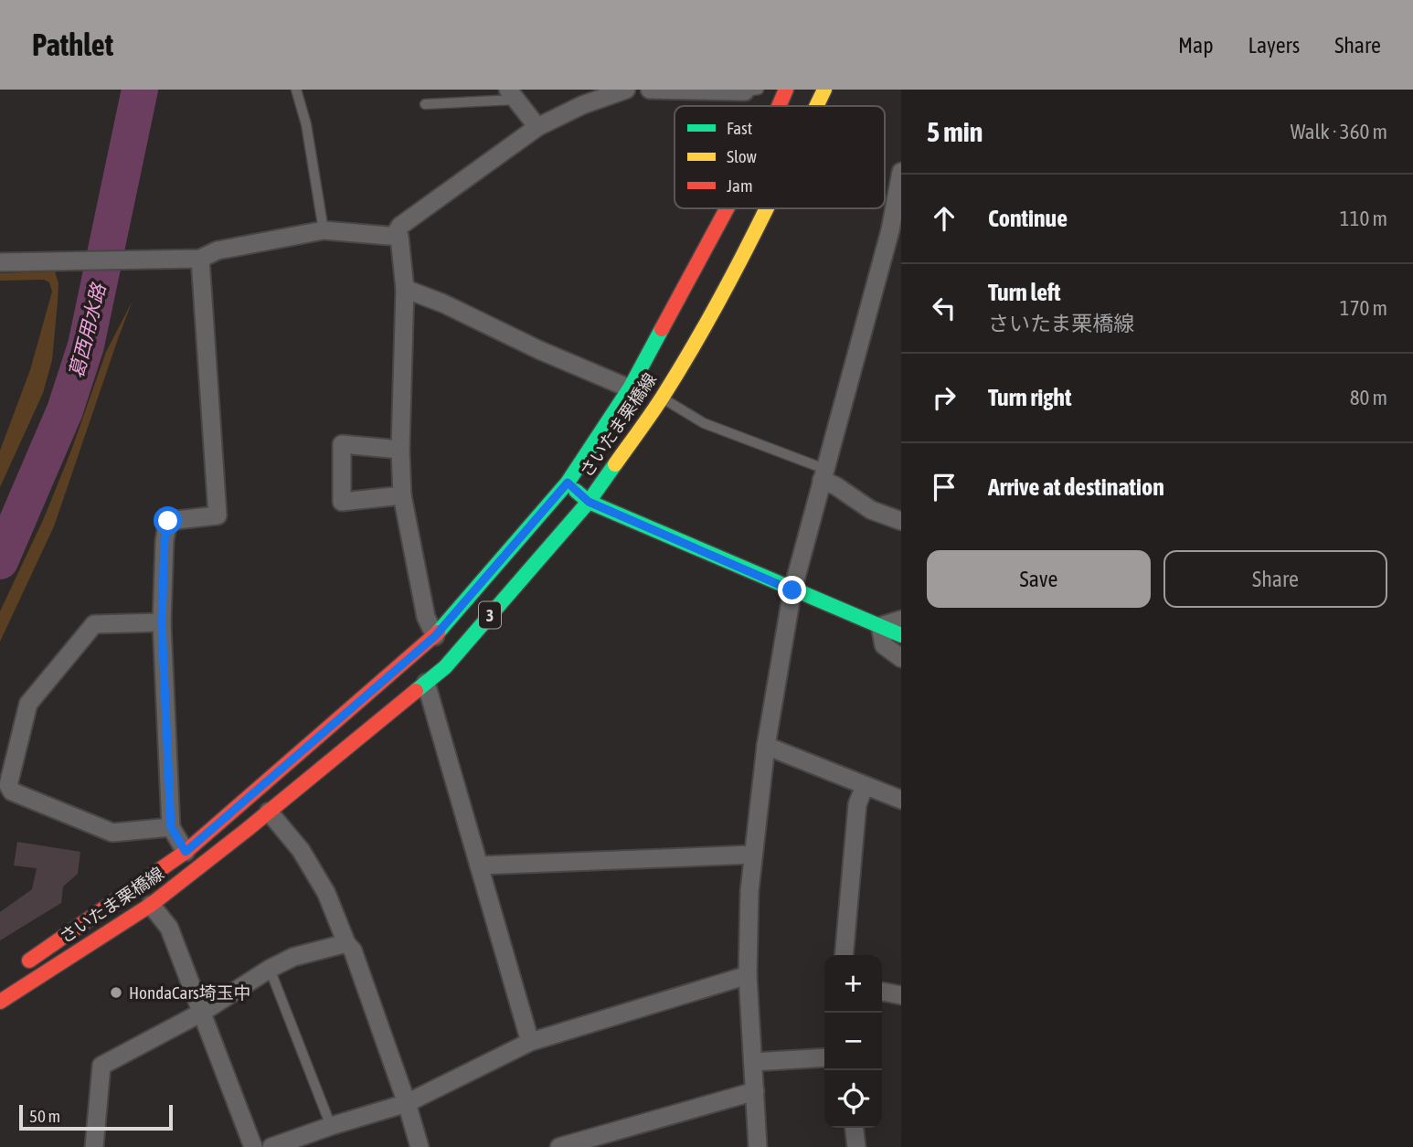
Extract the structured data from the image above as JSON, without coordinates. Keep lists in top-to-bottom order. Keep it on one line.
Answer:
{"streets":{"main road":["さいたま栗橋線","3"]},"water":["葛西用水路"],"places":["HondaCars埼玉中"],"legend":["Fast","Slow","Jam"],"scale_bar":"50 m","page":{"header":"Pathlet","nav":["Map","Layers","Share"],"heading":["5 min","Walk · 360 m"],"list":[["Continue","110 m"],["Turn left","さいたま栗橋線","170 m"],["Turn right","80 m"],"Arrive at destination"],"buttons":["Save","Share"],"map_buttons":["+","−"],"scale":"50 m"}}
